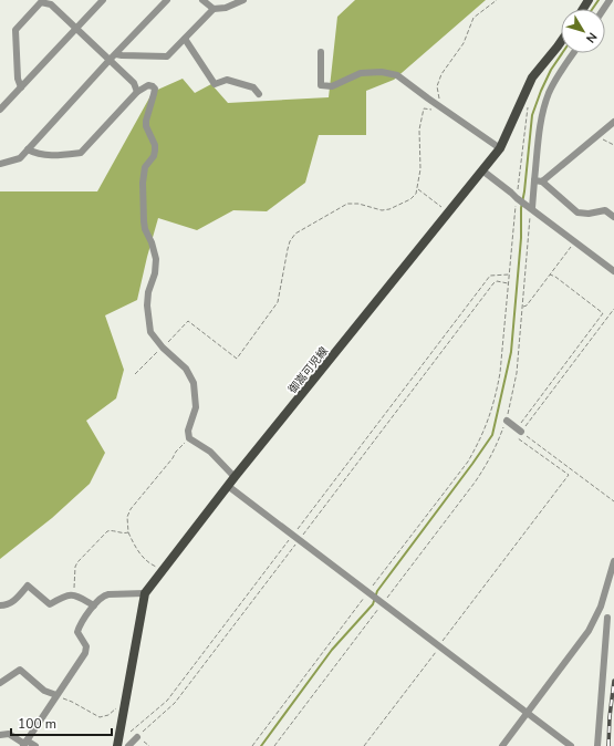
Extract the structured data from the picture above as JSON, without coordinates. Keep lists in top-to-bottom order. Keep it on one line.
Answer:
{"streets":{"main road":["御嵩可児線"]},"scale_bar":"100 m","north":"bottom right"}
